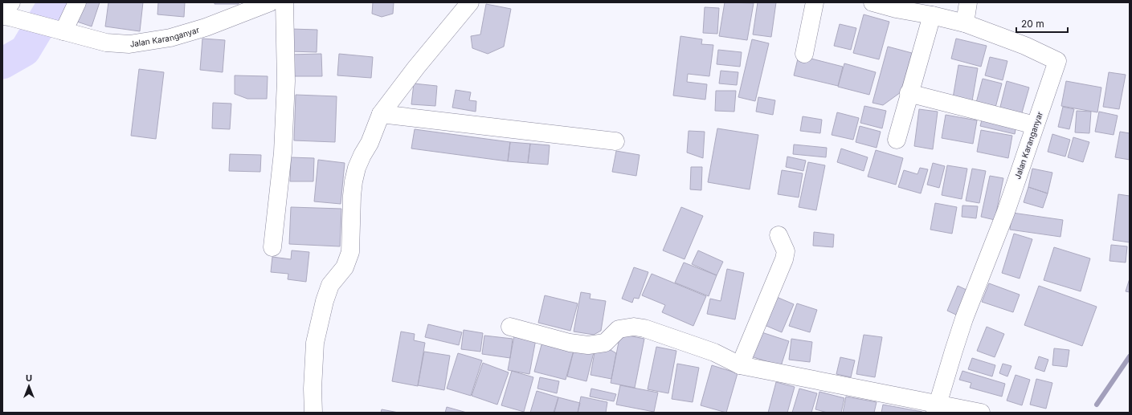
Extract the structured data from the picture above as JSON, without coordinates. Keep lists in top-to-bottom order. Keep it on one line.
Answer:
{"streets":{"street":["Jalan Karanganyar"]},"scale_bar":"20 m","north":"top"}
